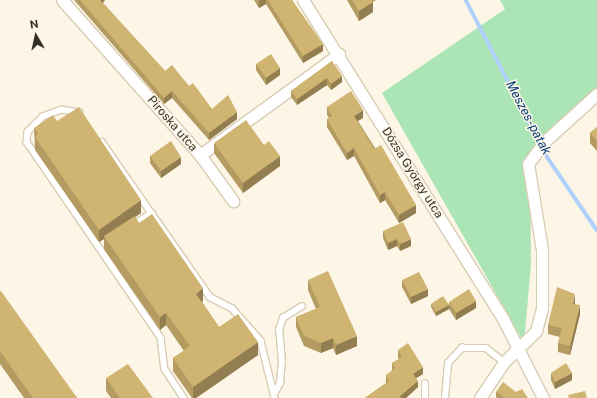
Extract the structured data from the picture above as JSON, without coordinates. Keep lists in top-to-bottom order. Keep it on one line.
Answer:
{"streets":{"street":["Piroska utca","Dózsa György utca"]},"crossings":[["Piroska utca","Dózsa György utca"]],"water":["Meszes-patak"],"north":"top"}
